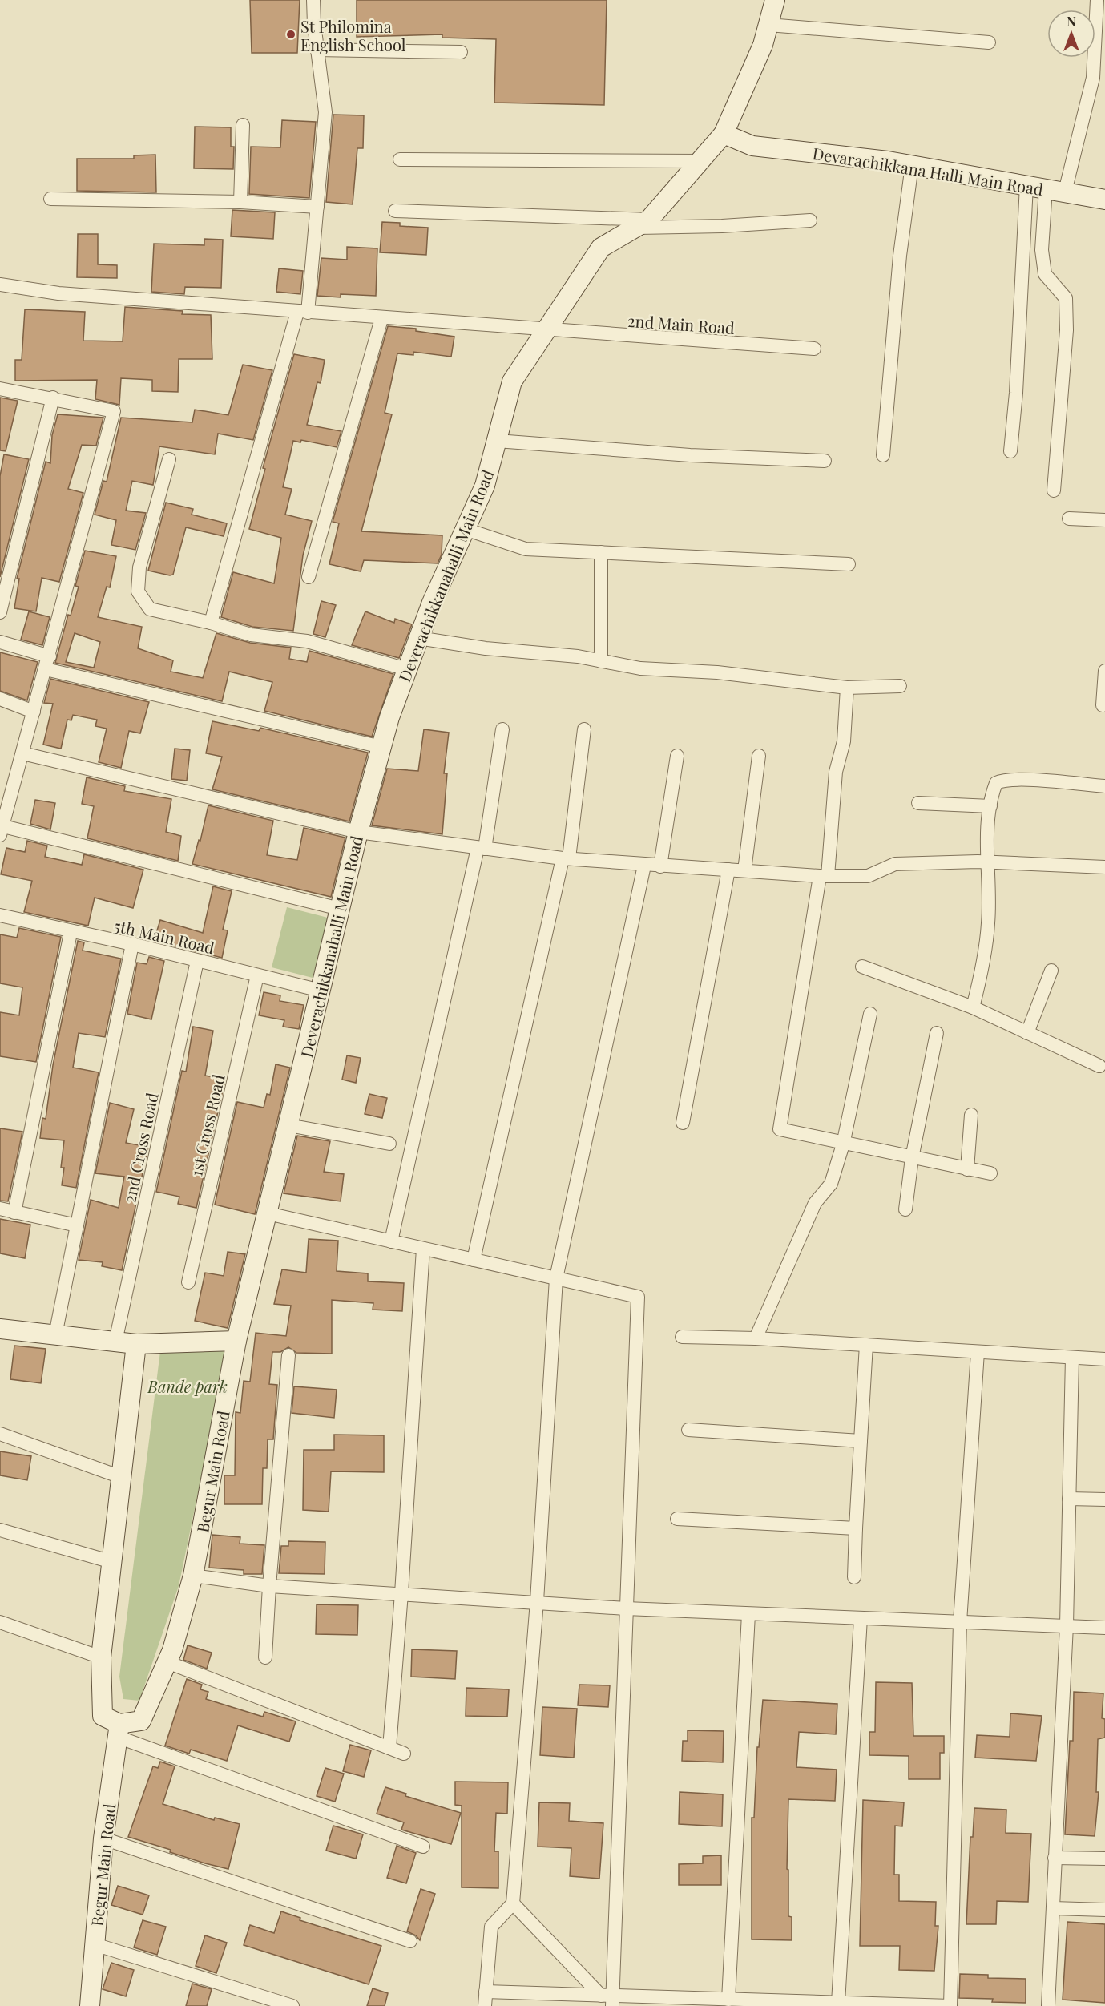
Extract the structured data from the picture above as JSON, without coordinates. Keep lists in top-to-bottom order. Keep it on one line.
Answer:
{"streets":{"street":["Devarachikkana Halli Main Road","2nd Main Road","Deverachikkanahalli Main Road","5th Main Road","1st Cross Road","2nd Cross Road","Begur Main Road"]},"crossings":[["Devarachikkana Halli Main Road","Deverachikkanahalli Main Road"],["2nd Main Road","Deverachikkanahalli Main Road"],["Deverachikkanahalli Main Road","5th Main Road"],["Deverachikkanahalli Main Road","Begur Main Road"],["5th Main Road","1st Cross Road"],["5th Main Road","2nd Cross Road"]],"parks":["Bande park"],"places":["St Philomina English School"],"north":"top"}
